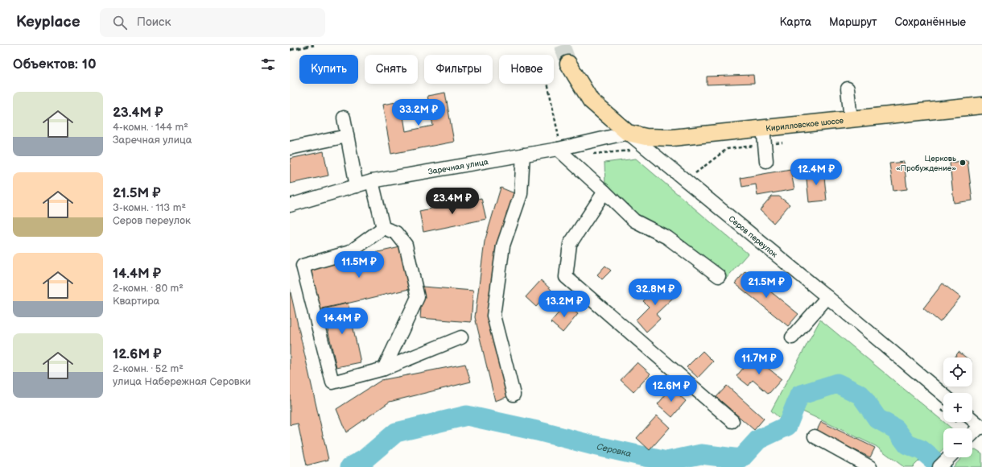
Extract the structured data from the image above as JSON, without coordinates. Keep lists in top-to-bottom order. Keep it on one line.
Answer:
{"streets":{"main road":["Кирилловское шоссе","Серов переулок"],"street":["Заречная улица"]},"crossings":[["Кирилловское шоссе","Заречная улица"],["Кирилловское шоссе","Серов переулок"],["Заречная улица","Серов переулок"]],"water":["Серовка"],"places":["Церковь «Пробуждение»"],"page":{"header":"Keyplace","search":"Поиск","nav":["Карта","Маршрут","Сохранённые"],"heading":"Объектов: 10","chip":["Купить","Снять","Фильтры","Новое"],"list":[{"name":"23.4M ₽","note":"4-комн. · 144 m² · Заречная улица"},{"name":"21.5M ₽","note":"3-комн. · 113 m² · Серов переулок"},{"name":"14.4M ₽","note":"2-комн. · 80 m² · Квартира"},{"name":"12.6M ₽","note":"2-комн. · 52 m² · улица Набережная Серовки"}],"price":["33.2M ₽","12.4M ₽","23.4M ₽","11.5M ₽","21.5M ₽","32.8M ₽","13.2M ₽","14.4M ₽","11.7M ₽","12.6M ₽"],"map_buttons":["+","−"]}}
